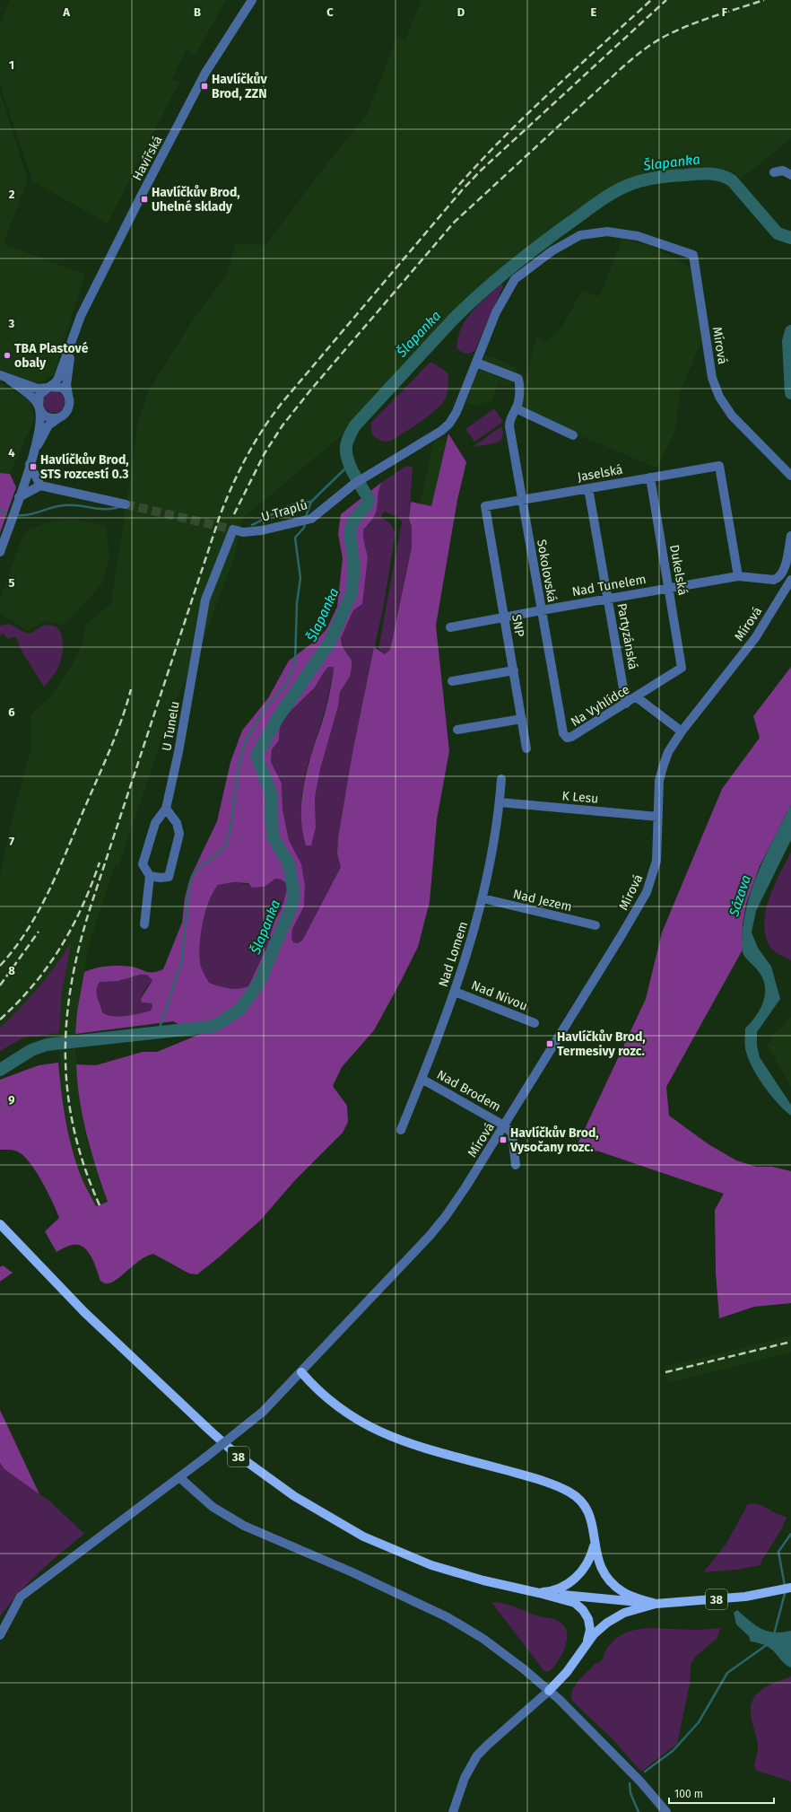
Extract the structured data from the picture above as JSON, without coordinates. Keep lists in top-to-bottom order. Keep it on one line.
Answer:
{"streets":{"main road":["38"],"street":["Havířská","Mírová","Jaselská","U Traplů","Dukelská","Sokolovská","Nad Tunelem","SNP","Partyzánská","Na Vyhlídce","U Tunelu","K Lesu","Nad Jezem","Nad Lomem","Nad Nivou","Nad Brodem"]},"crossings":[["Mírová","U Traplů"],["Mírová","K Lesu"],["Mírová","Nad Brodem"],["Jaselská","Dukelská"],["Jaselská","Sokolovská"],["Jaselská","Nad Tunelem"],["Jaselská","SNP"],["Jaselská","Partyzánská"],["U Traplů","Sokolovská"],["U Traplů","U Tunelu"],["Dukelská","Nad Tunelem"],["Dukelská","Na Vyhlídce"],["Sokolovská","Nad Tunelem"],["Sokolovská","Na Vyhlídce"],["Nad Tunelem","SNP"],["Nad Tunelem","Partyzánská"],["Partyzánská","Na Vyhlídce"],["K Lesu","Nad Lomem"],["Nad Jezem","Nad Lomem"],["Nad Lomem","Nad Nivou"],["Nad Lomem","Nad Brodem"]],"water":["Šlapanka","Sázava"],"places":{"transit":["Havlíčkův Brod, ZZN","Havlíčkův Brod, Uhelné sklady","Havlíčkův Brod, STS rozcestí 0.3","Havlíčkův Brod, Termesivy rozc.","Havlíčkův Brod, Vysočany rozc."],"other":["TBA Plastové obaly"]},"scale_bar":"100 m","grid":{"columns":["A","B","C","D","E","F"],"rows":["1","2","3","4","5","6","7","8","9"]}}
